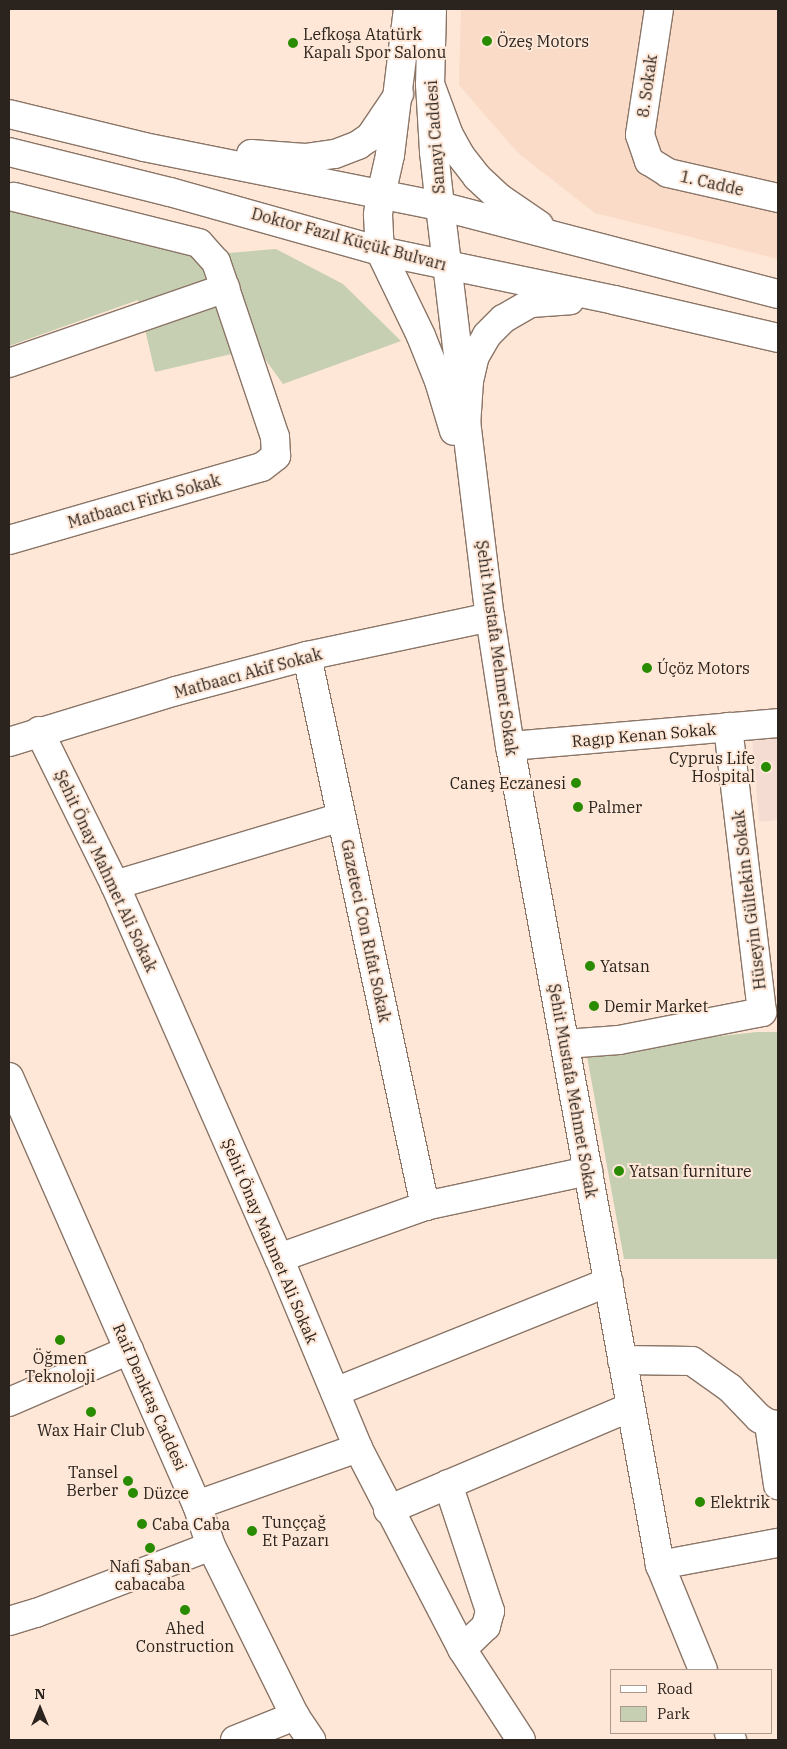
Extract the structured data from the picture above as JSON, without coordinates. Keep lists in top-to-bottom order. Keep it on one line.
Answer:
{"streets":{"main road":["8. Sokak","Sanayi Caddesi","1. Cadde","Doktor Fazıl Küçük Bulvarı","Matbaacı Firkı Sokak","Şehit Mustafa Mehmet Sokak","Matbaacı Akif Sokak","Ragıp Kenan Sokak","Şehit Önay Mahmet Ali Sokak","Hüseyin Gültekin Sokak","Gazeteci Con Rıfat Sokak","Raif Denktaş Caddesi"]},"crossings":[["8. Sokak","1. Cadde"],["Sanayi Caddesi","Doktor Fazıl Küçük Bulvarı"],["Sanayi Caddesi","Şehit Mustafa Mehmet Sokak"],["Doktor Fazıl Küçük Bulvarı","Şehit Mustafa Mehmet Sokak"],["Şehit Mustafa Mehmet Sokak","Matbaacı Akif Sokak"],["Şehit Mustafa Mehmet Sokak","Ragıp Kenan Sokak"],["Matbaacı Akif Sokak","Şehit Önay Mahmet Ali Sokak"],["Matbaacı Akif Sokak","Gazeteci Con Rıfat Sokak"],["Ragıp Kenan Sokak","Hüseyin Gültekin Sokak"]],"places":["Özeş Motors","Lefkoşa Atatürk Kapalı Spor Salonu","Úçöz Motors","Cyprus Life Hospital","Caneş Eczanesi","Palmer","Yatsan","Demir Market","Yatsan furniture","Öğmen Teknoloji","Wax Hair Club","Tansel Berber","Düzce","Elektrik","Caba Caba","Tunççağ Et Pazarı","Nafi Şaban cabacaba","Ahed Construction"],"legend":["Road","Park"],"north":"top"}
